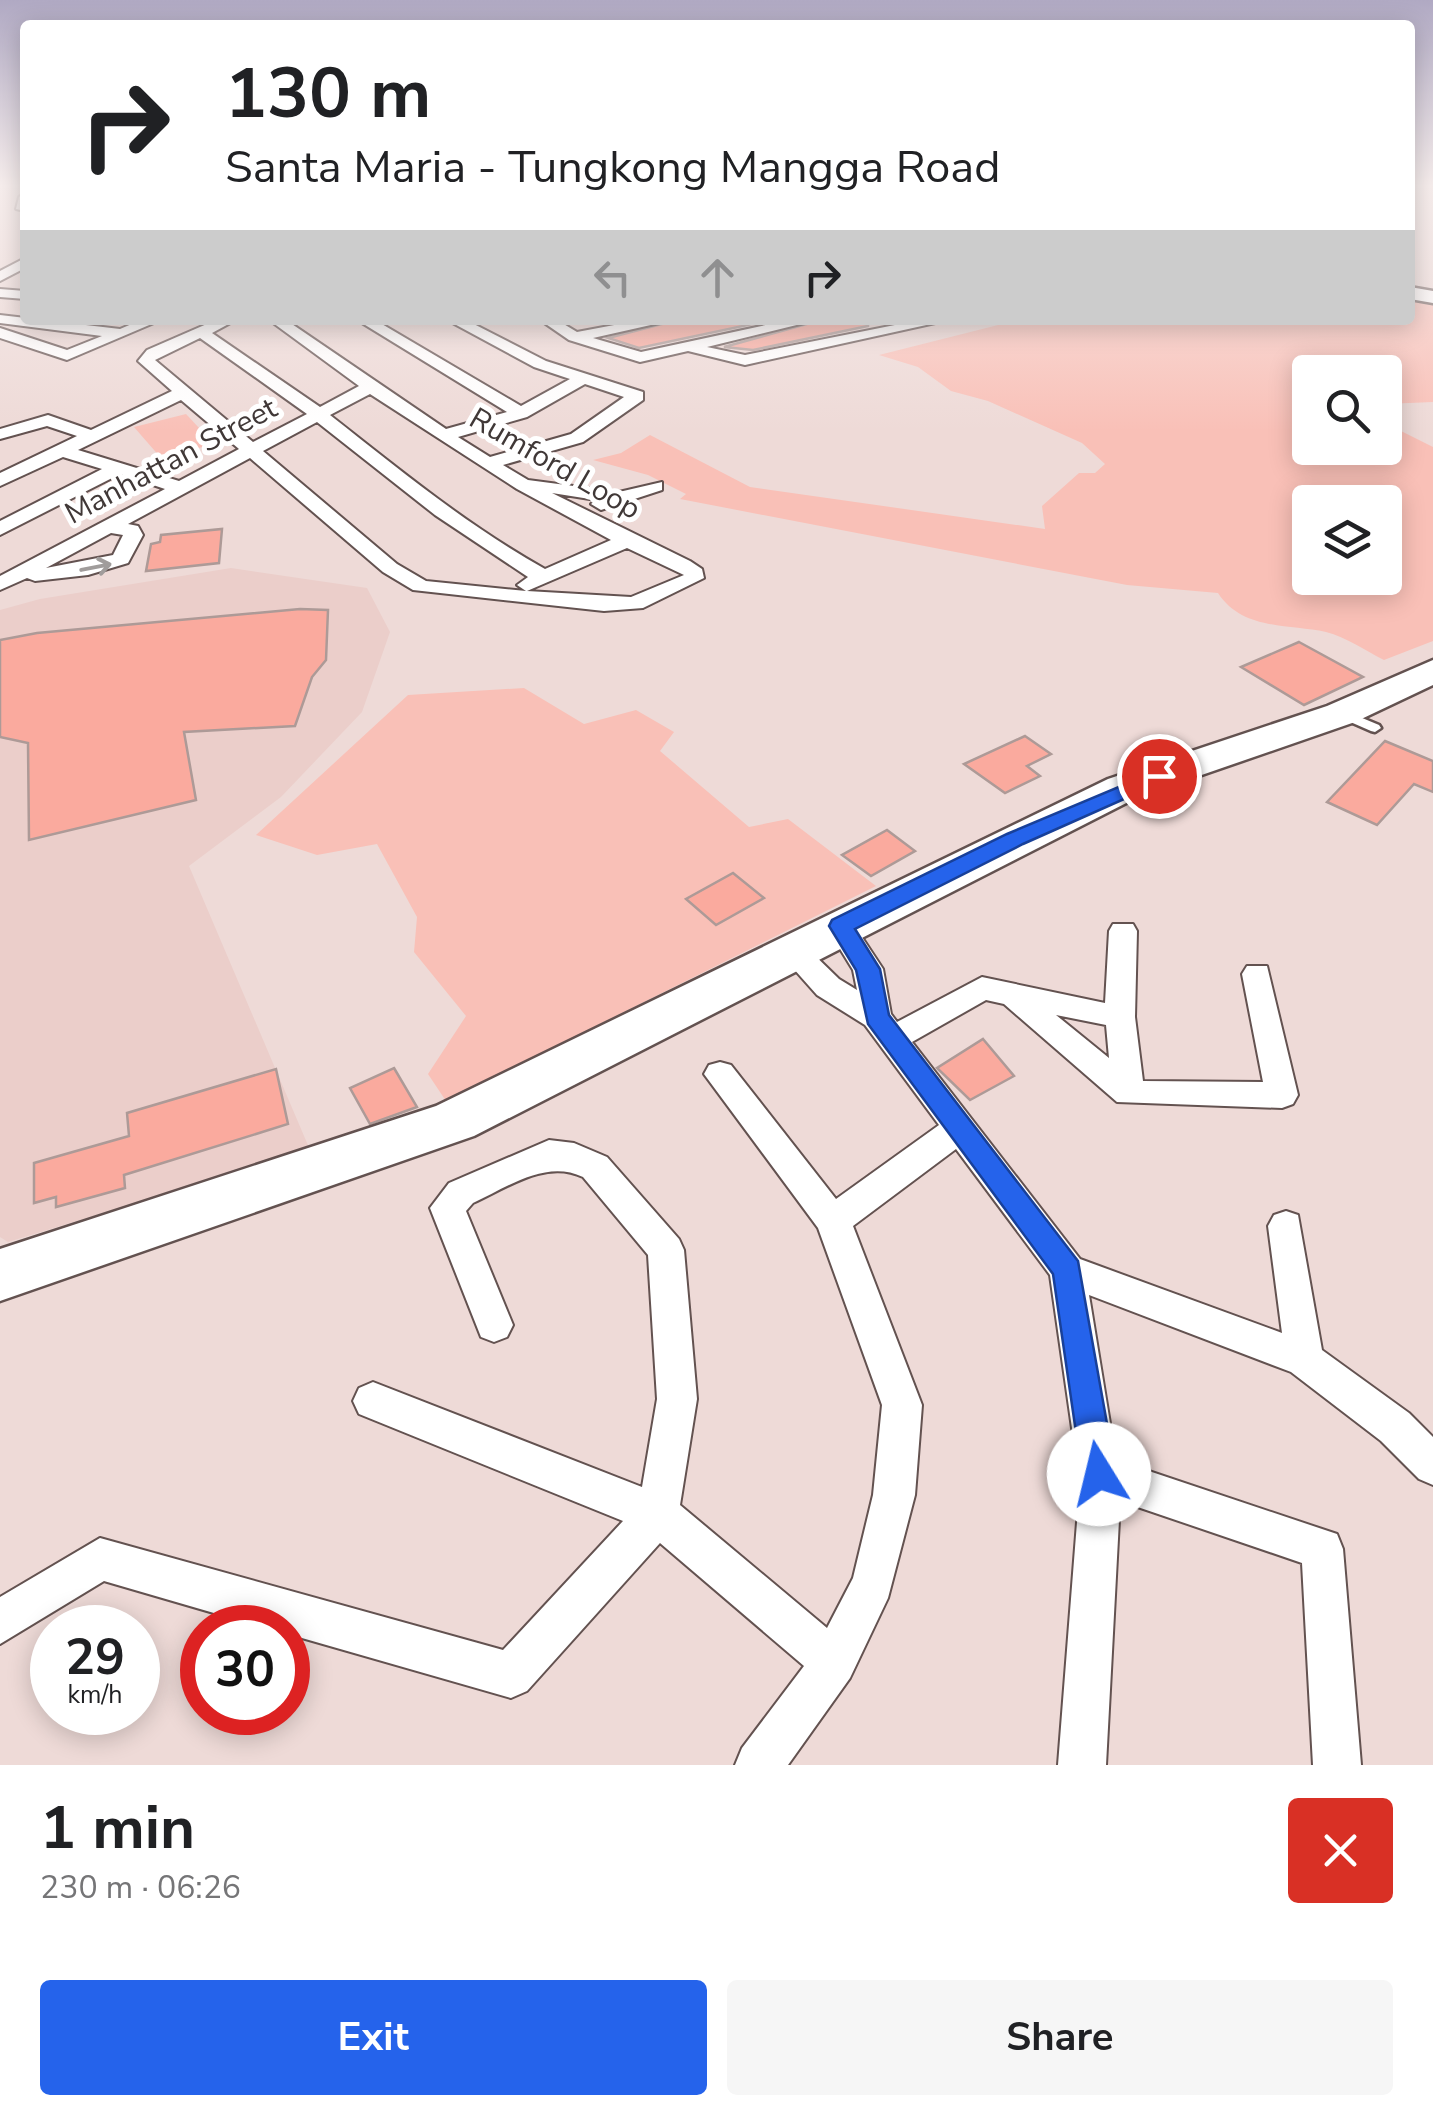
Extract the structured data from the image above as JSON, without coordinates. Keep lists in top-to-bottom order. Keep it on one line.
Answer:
{"streets":{"street":["Manhattan Street","Rumford Loop"]},"crossings":[["Manhattan Street","Rumford Loop"]],"page":{"turn":["130 m","Santa Maria - Tungkong Mangga Road"],"speed":"29 km/h","limit":"30","heading":["1 min","230 m · 06:26"],"buttons":["Exit","Share"]}}
